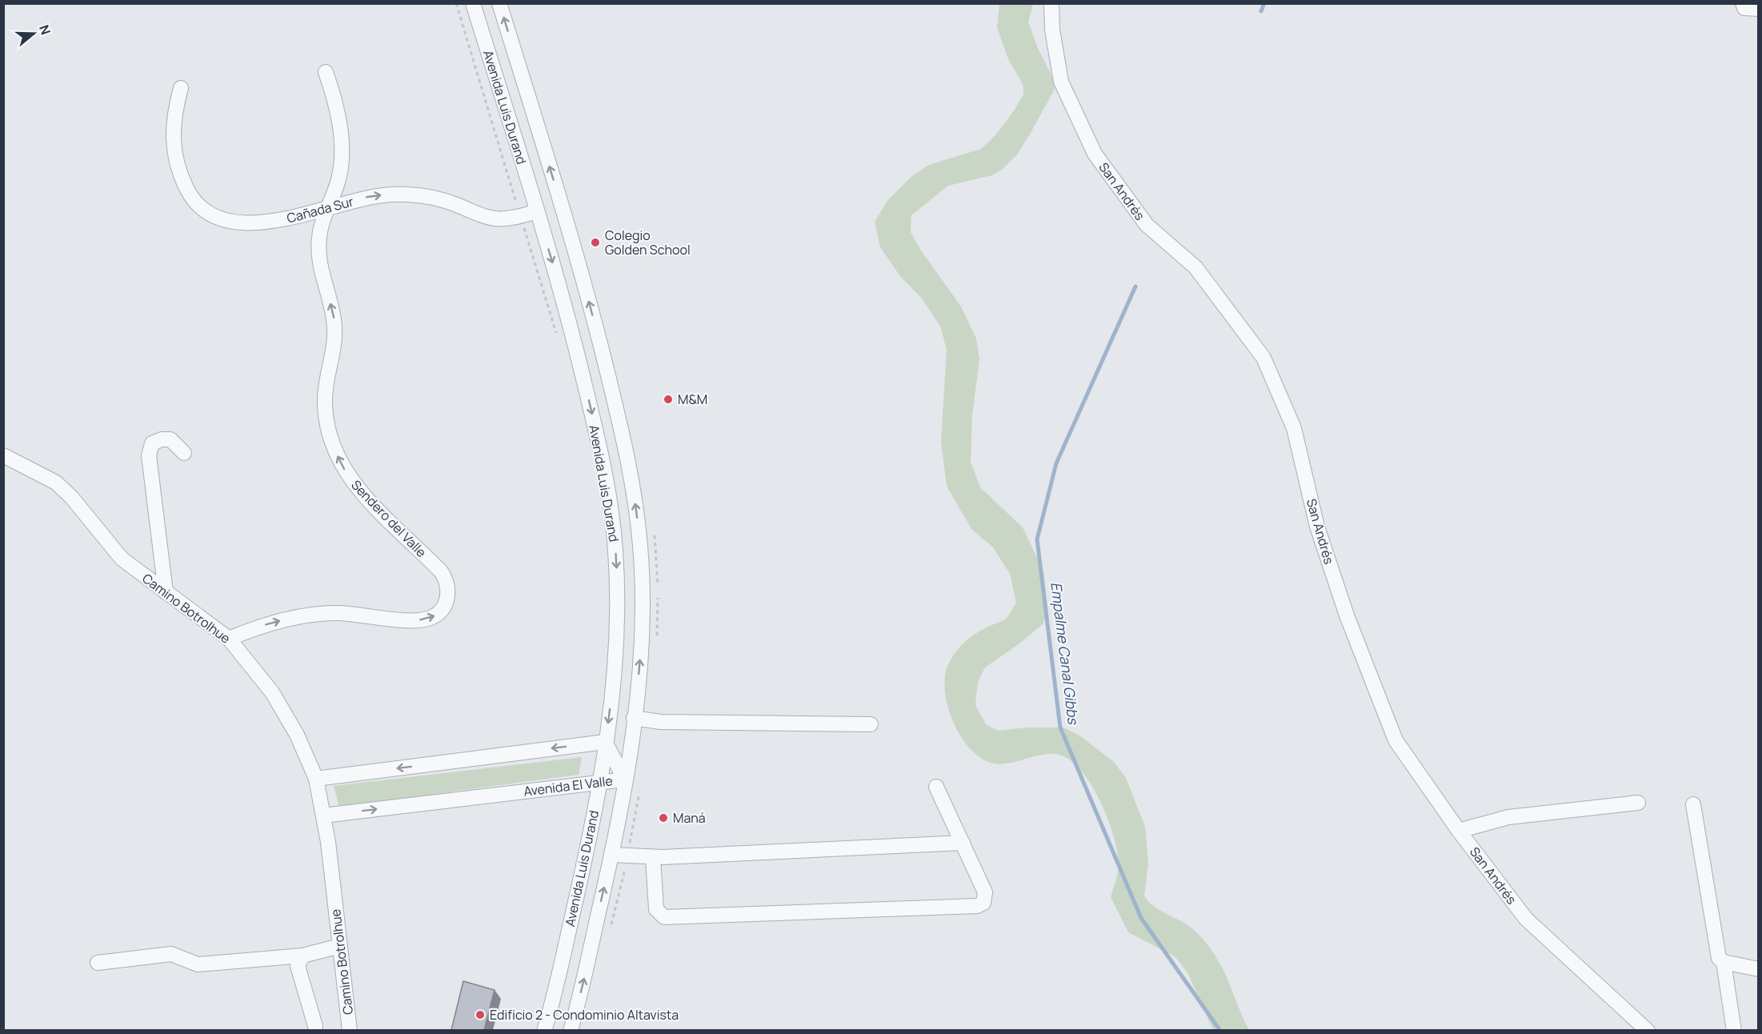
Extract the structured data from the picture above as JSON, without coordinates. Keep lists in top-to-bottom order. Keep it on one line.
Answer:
{"streets":{"street":["Avenida Luis Durand","San Andrés","Cañada Sur","Sendero del Valle","Camino Botrolhue","Avenida El Valle"]},"crossings":[["Avenida Luis Durand","Cañada Sur"],["Avenida Luis Durand","Avenida El Valle"],["Cañada Sur","Sendero del Valle"],["Sendero del Valle","Camino Botrolhue"],["Camino Botrolhue","Avenida El Valle"]],"one_way":["Cañada Sur"],"water":["Empalme Canal Gibbs"],"places":["Colegio Golden School","M&M","Maná","Edificio 2 - Condominio Altavista"],"north":"right"}
